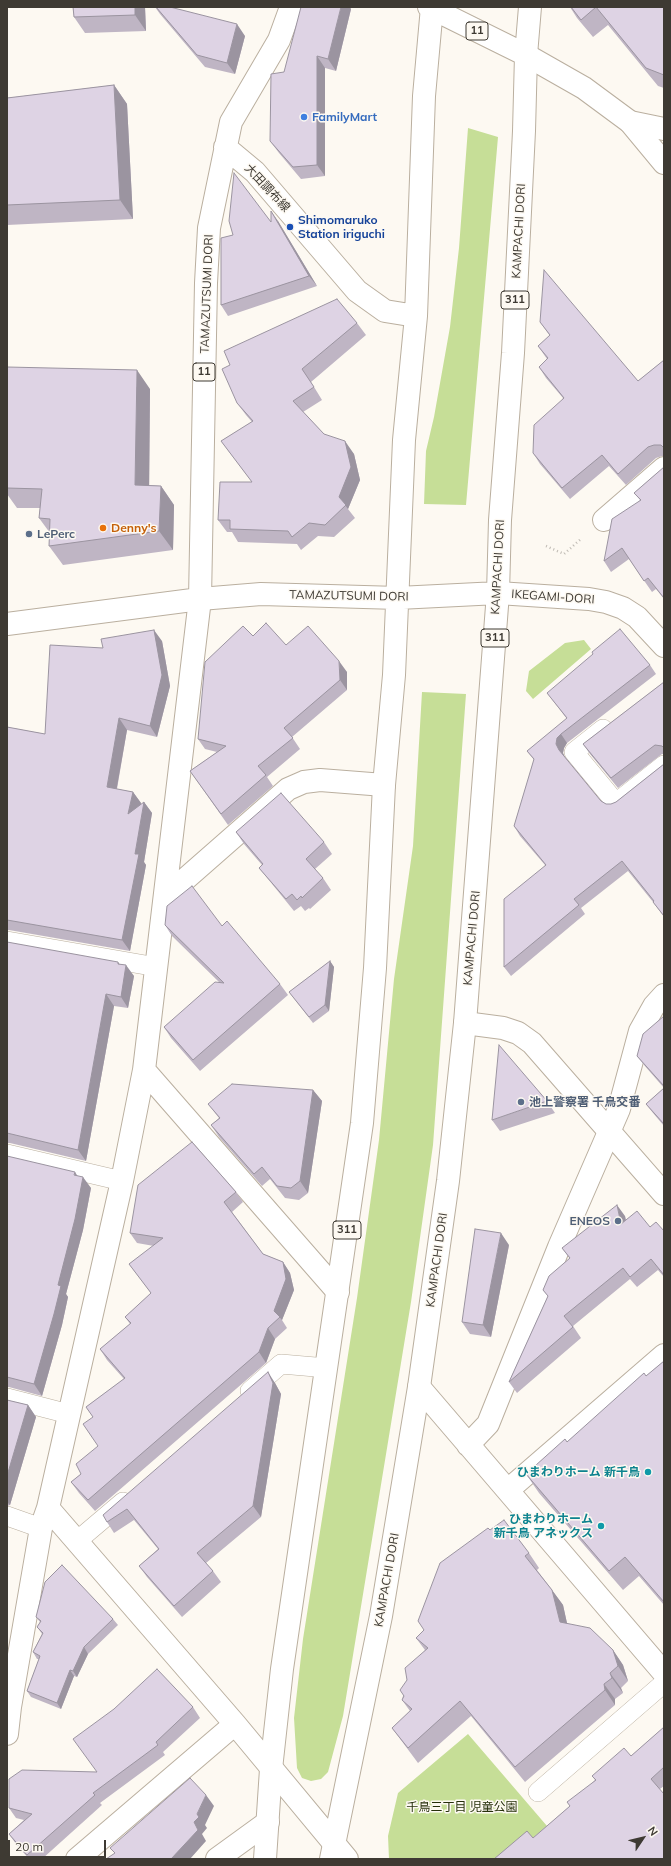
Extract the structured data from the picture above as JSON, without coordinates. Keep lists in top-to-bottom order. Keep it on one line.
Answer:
{"streets":{"main road":["11","大田調布線","KAMPACHI DORI","TAMAZUTSUMI DORI","311","IKEGAMI-DORI"]},"crossings":[["11","KAMPACHI DORI"],["11","311"],["大田調布線","TAMAZUTSUMI DORI"],["大田調布線","311"],["KAMPACHI DORI","TAMAZUTSUMI DORI"],["KAMPACHI DORI","IKEGAMI-DORI"],["TAMAZUTSUMI DORI","311"],["TAMAZUTSUMI DORI","IKEGAMI-DORI"]],"parks":["千鳥三丁目 児童公園"],"places":["FamilyMart","Shimomaruko Station iriguchi","Denny's","LePerc","池上警察署 千鳥交番","ENEOS","ひまわりホーム 新千鳥","ひまわりホーム 新千鳥 アネックス"],"scale_bar":"20 m","north":"top right"}
